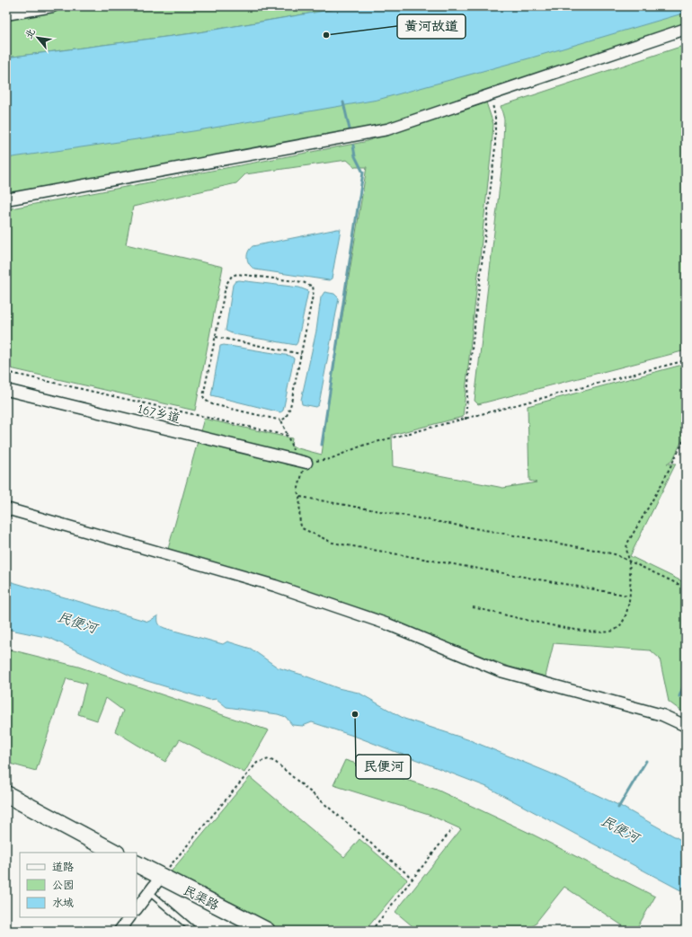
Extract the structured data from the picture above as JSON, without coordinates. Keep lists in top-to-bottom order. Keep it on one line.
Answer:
{"streets":{"street":["167乡道","民渠路"]},"water":["民便河"],"places":["黄河故道","民便河"],"legend":["道路","公园","水域"],"north":"top left"}
